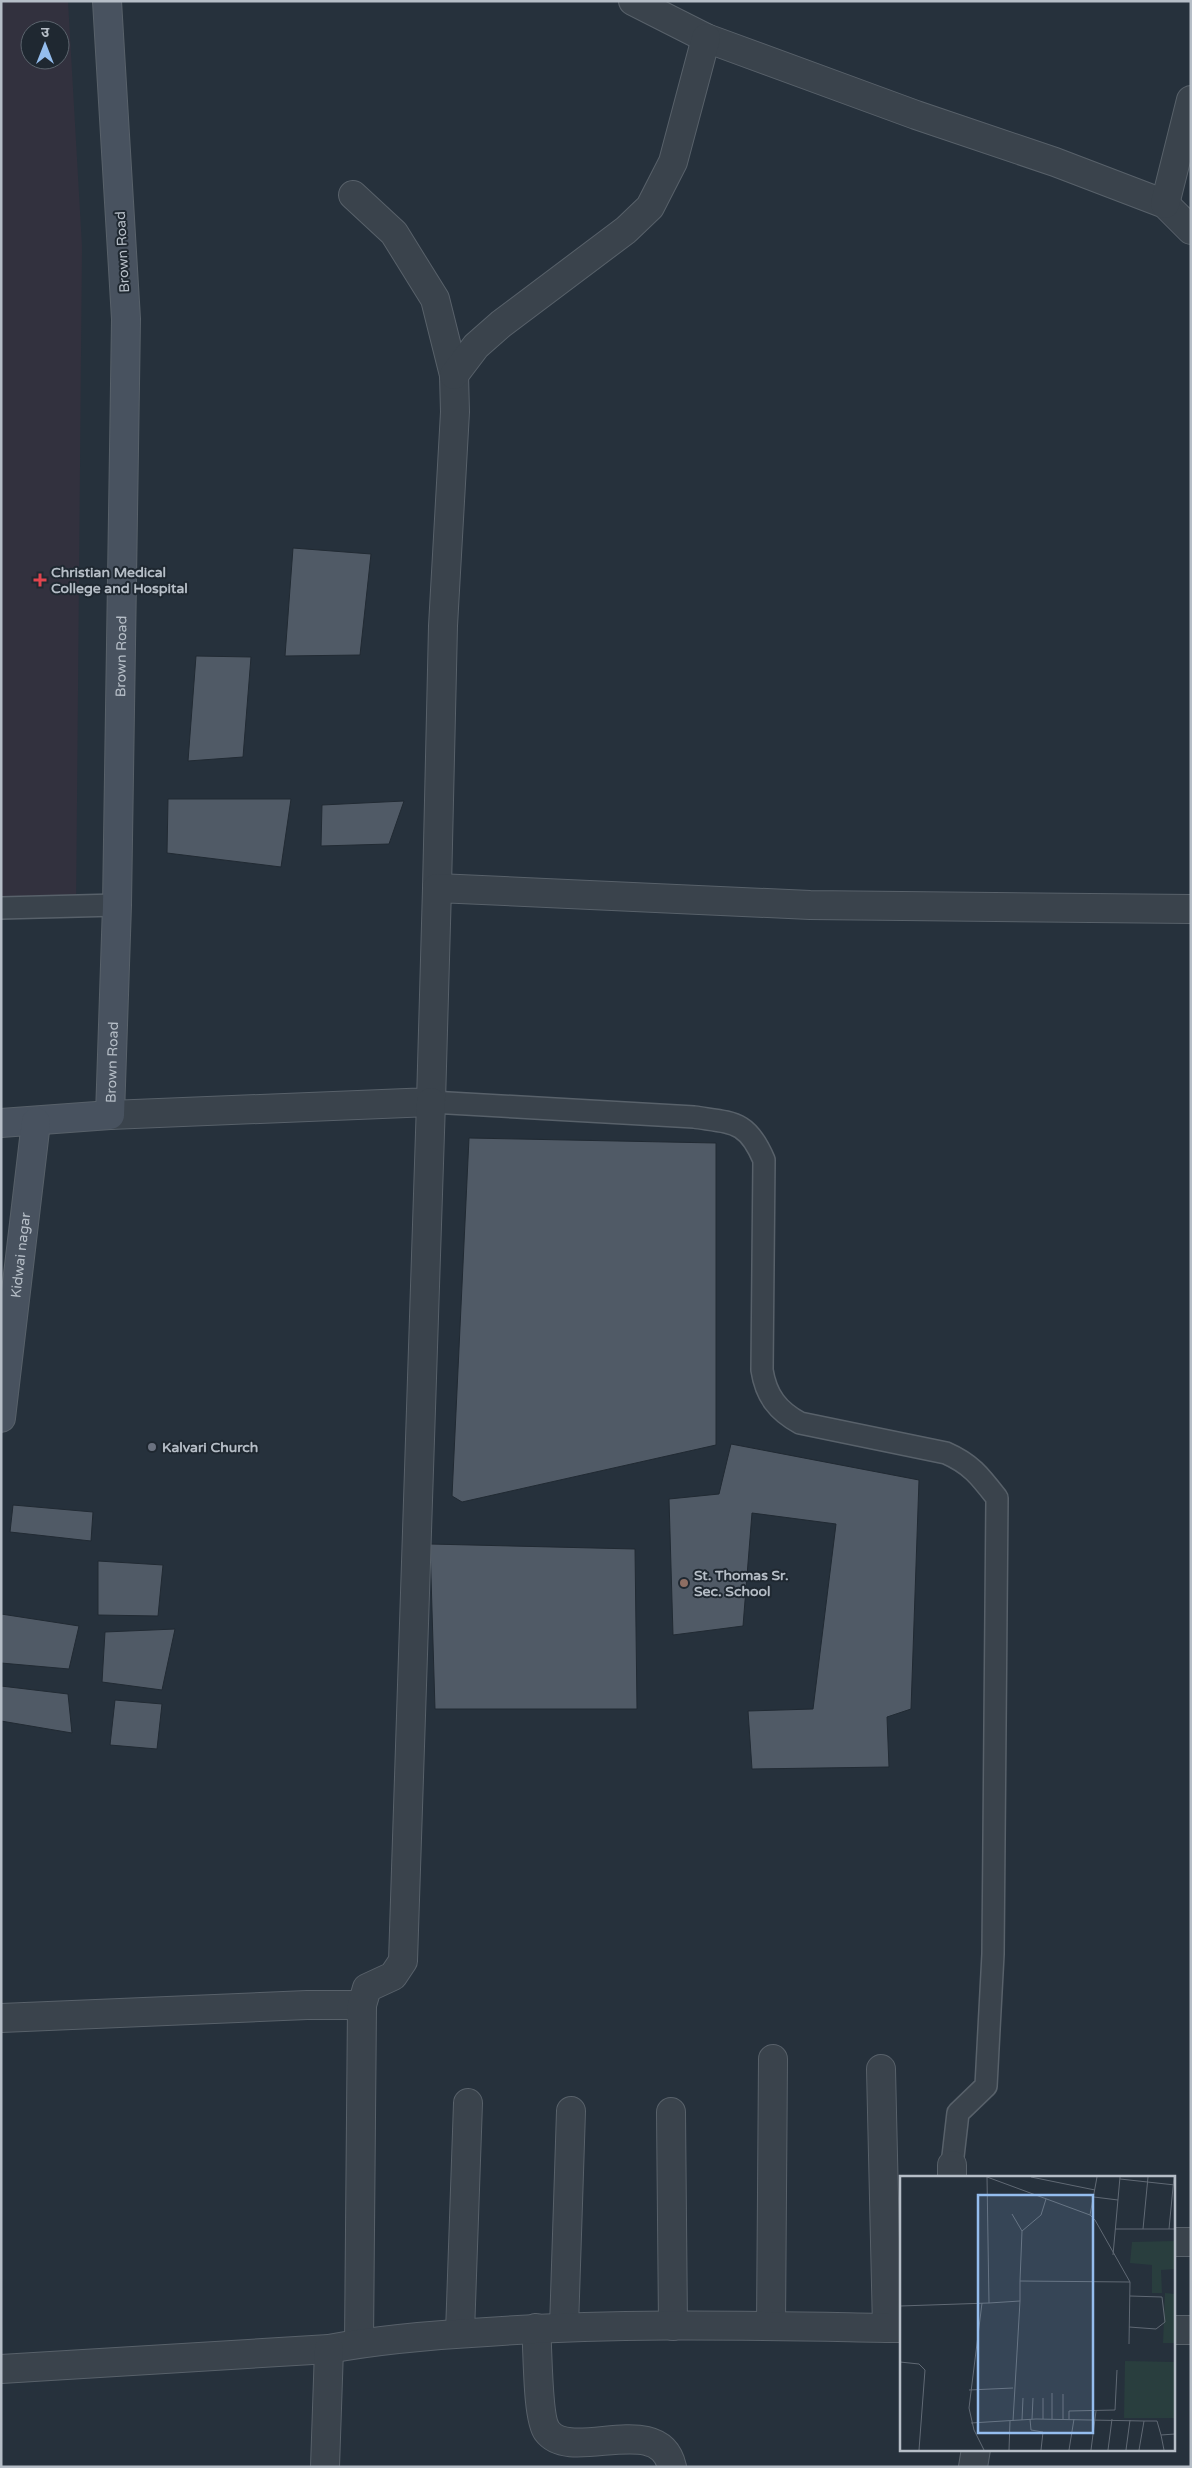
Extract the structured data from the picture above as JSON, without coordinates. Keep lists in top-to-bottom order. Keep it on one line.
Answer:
{"streets":{"street":["Brown Road","Kidwai nagar"]},"crossings":[["Brown Road","Kidwai nagar"]],"places":{"health":["Christian Medical College and Hospital"],"other":["Kalvari Church","St. Thomas Sr. Sec. School"]},"north":"top"}
